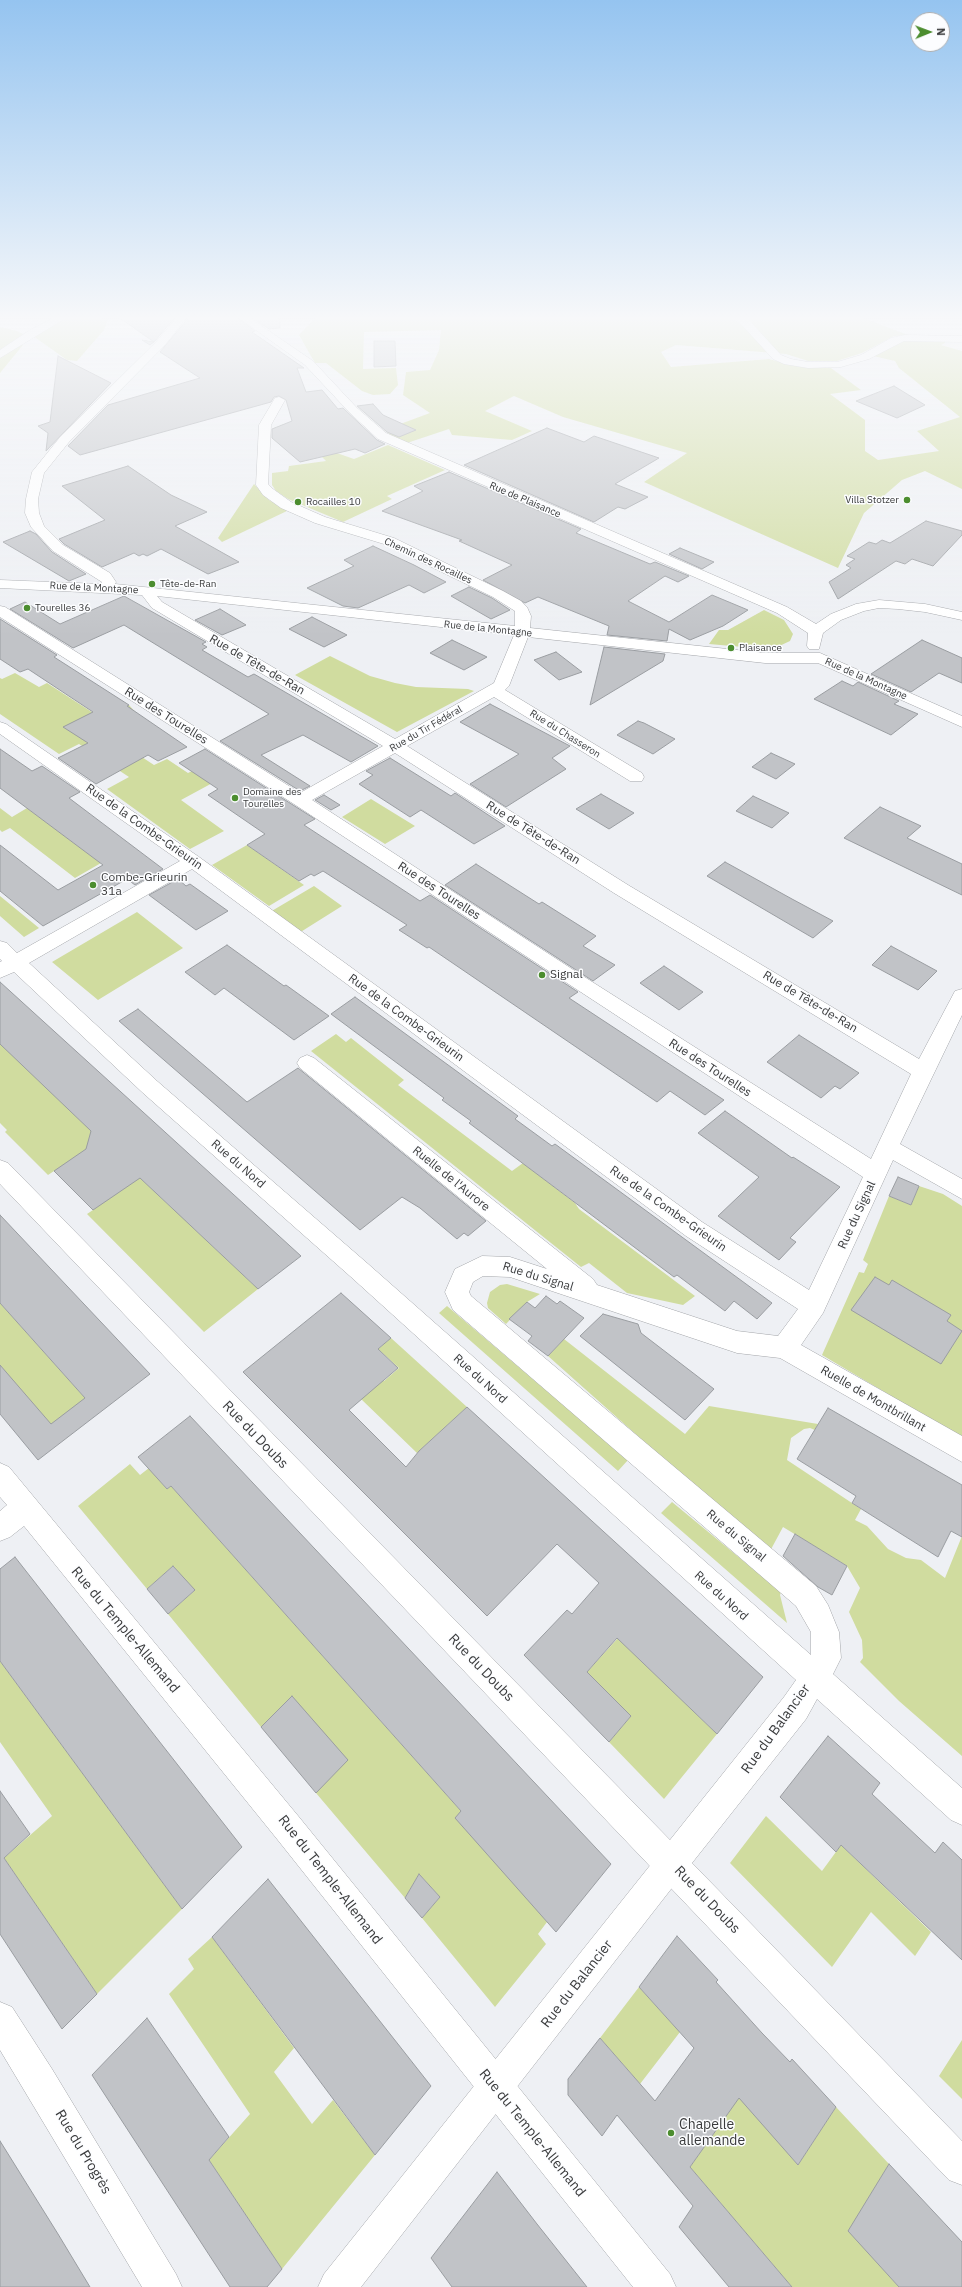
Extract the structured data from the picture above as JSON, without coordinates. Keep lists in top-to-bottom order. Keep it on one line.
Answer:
{"streets":{"street":["Rue de Plaisance","Chemin des Rocailles","Rue de la Montagne","Rue de Tête-de-Ran","Rue des Tourelles","Rue du Tir Fédéral","Rue du Chasseron","Rue de la Combe-Grieurin","Rue du Nord","Ruelle de l'Aurore","Rue du Signal","Ruelle de Montbrillant","Rue du Doubs","Rue du Temple-Allemand","Rue du Balancier","Rue du Progrès"]},"crossings":[["Chemin des Rocailles","Rue de la Montagne"],["Chemin des Rocailles","Rue du Tir Fédéral"],["Rue de la Montagne","Rue de Tête-de-Ran"],["Rue de la Montagne","Rue du Tir Fédéral"],["Rue de Tête-de-Ran","Rue du Tir Fédéral"],["Rue de Tête-de-Ran","Rue du Signal"],["Rue des Tourelles","Rue du Tir Fédéral"],["Rue des Tourelles","Rue du Signal"],["Rue du Tir Fédéral","Rue du Chasseron"],["Rue de la Combe-Grieurin","Rue du Signal"],["Rue du Nord","Rue du Signal"],["Rue du Nord","Rue du Balancier"],["Ruelle de l'Aurore","Rue du Signal"],["Rue du Signal","Ruelle de Montbrillant"],["Rue du Signal","Rue du Balancier"],["Rue du Doubs","Rue du Balancier"],["Rue du Temple-Allemand","Rue du Balancier"]],"places":["Villa Stotzer","Rocailles 10","Tête-de-Ran","Tourelles 36","Plaisance","Domaine des Tourelles","Combe-Grieurin 31a","Signal","Chapelle allemande"],"north":"right"}
